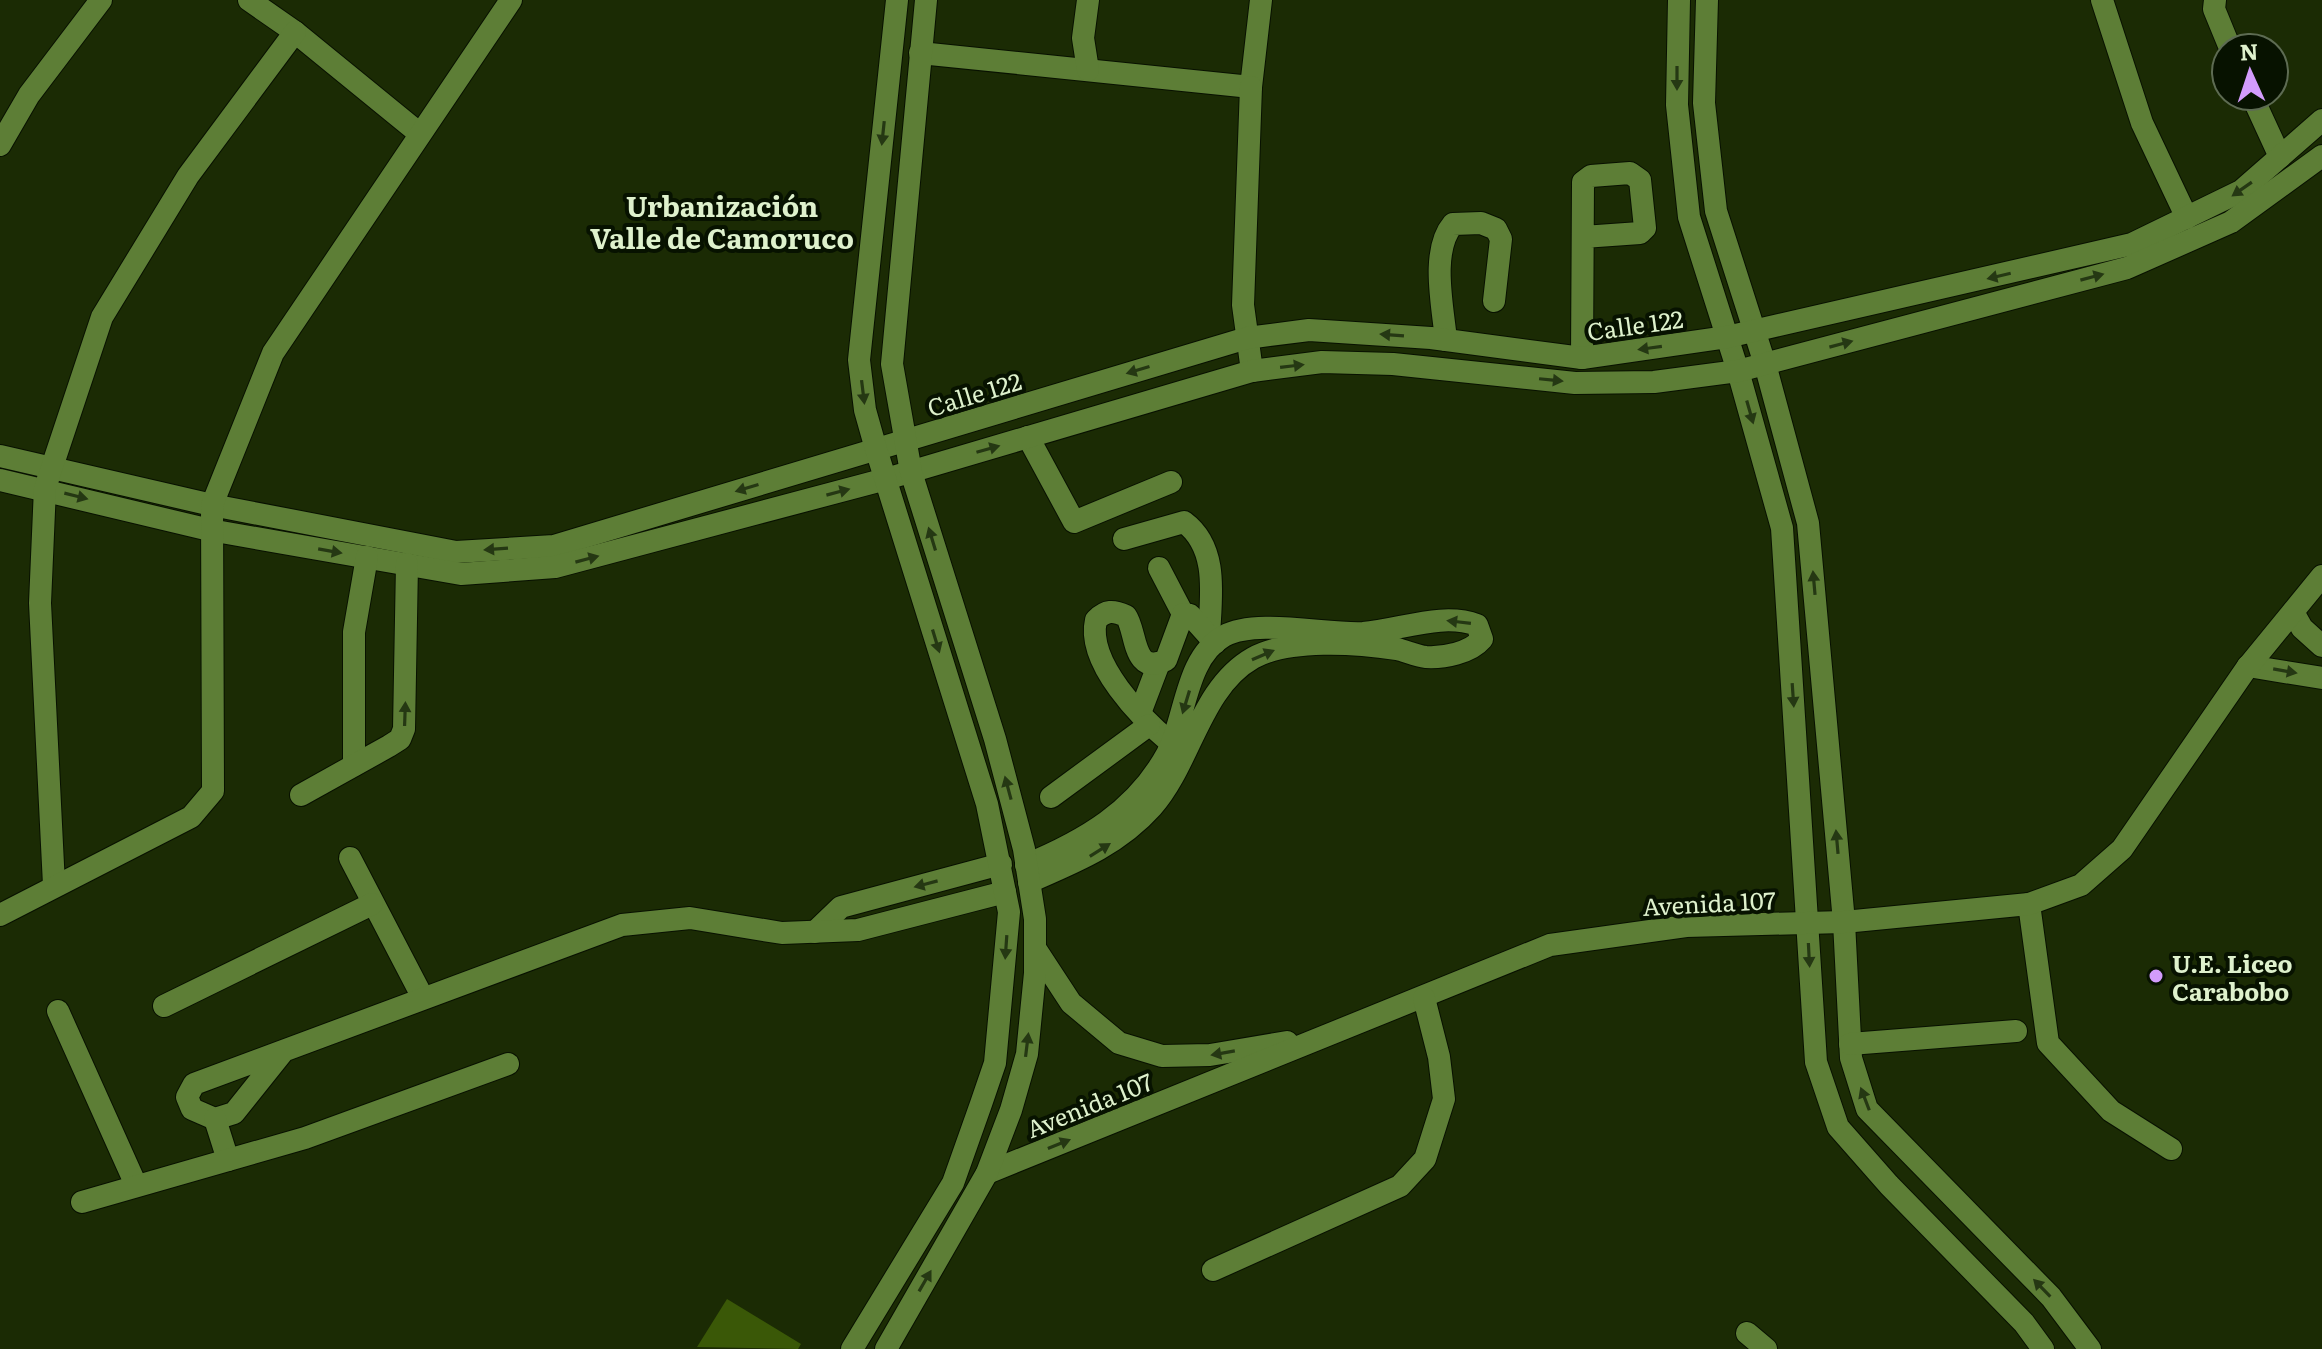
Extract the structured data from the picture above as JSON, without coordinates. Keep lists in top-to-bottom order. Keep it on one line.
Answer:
{"streets":{"street":["Calle 122","Avenida 107"]},"districts":["Urbanización Valle de Camoruco"],"places":["U.E. Liceo Carabobo"],"north":"top"}
